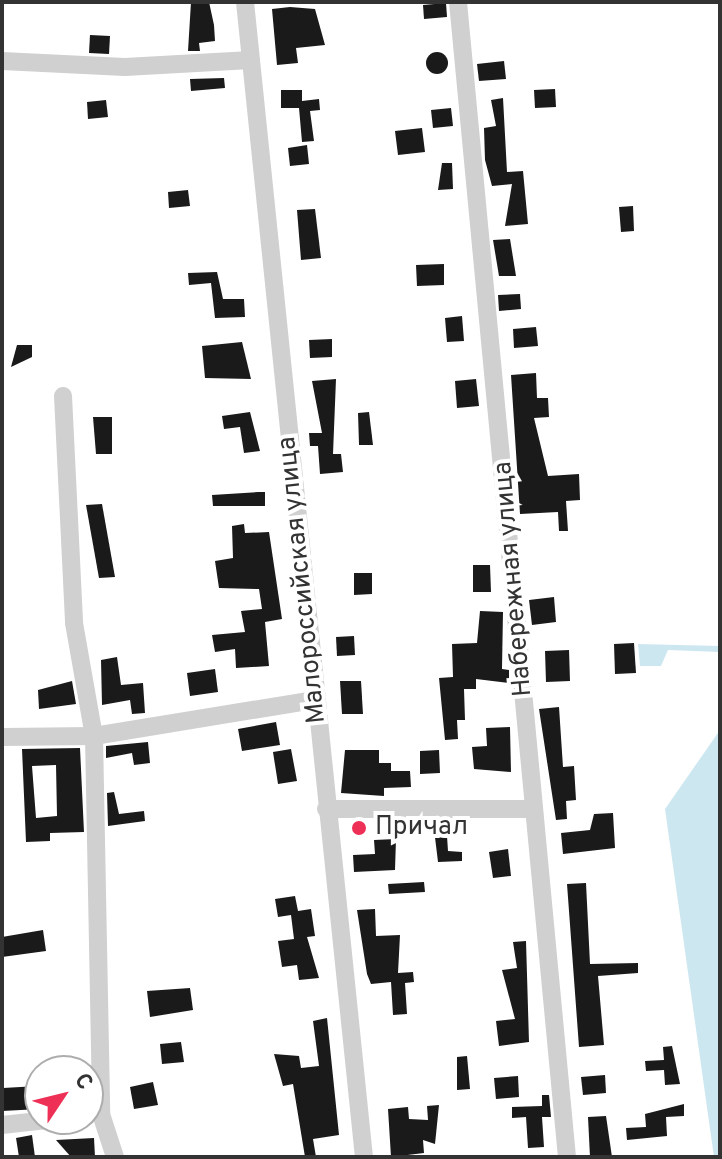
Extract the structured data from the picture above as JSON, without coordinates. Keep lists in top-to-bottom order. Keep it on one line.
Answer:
{"streets":{"street":["Набережная улица","Малороссийская улица"]},"places":["Причал"],"north":"top right"}
